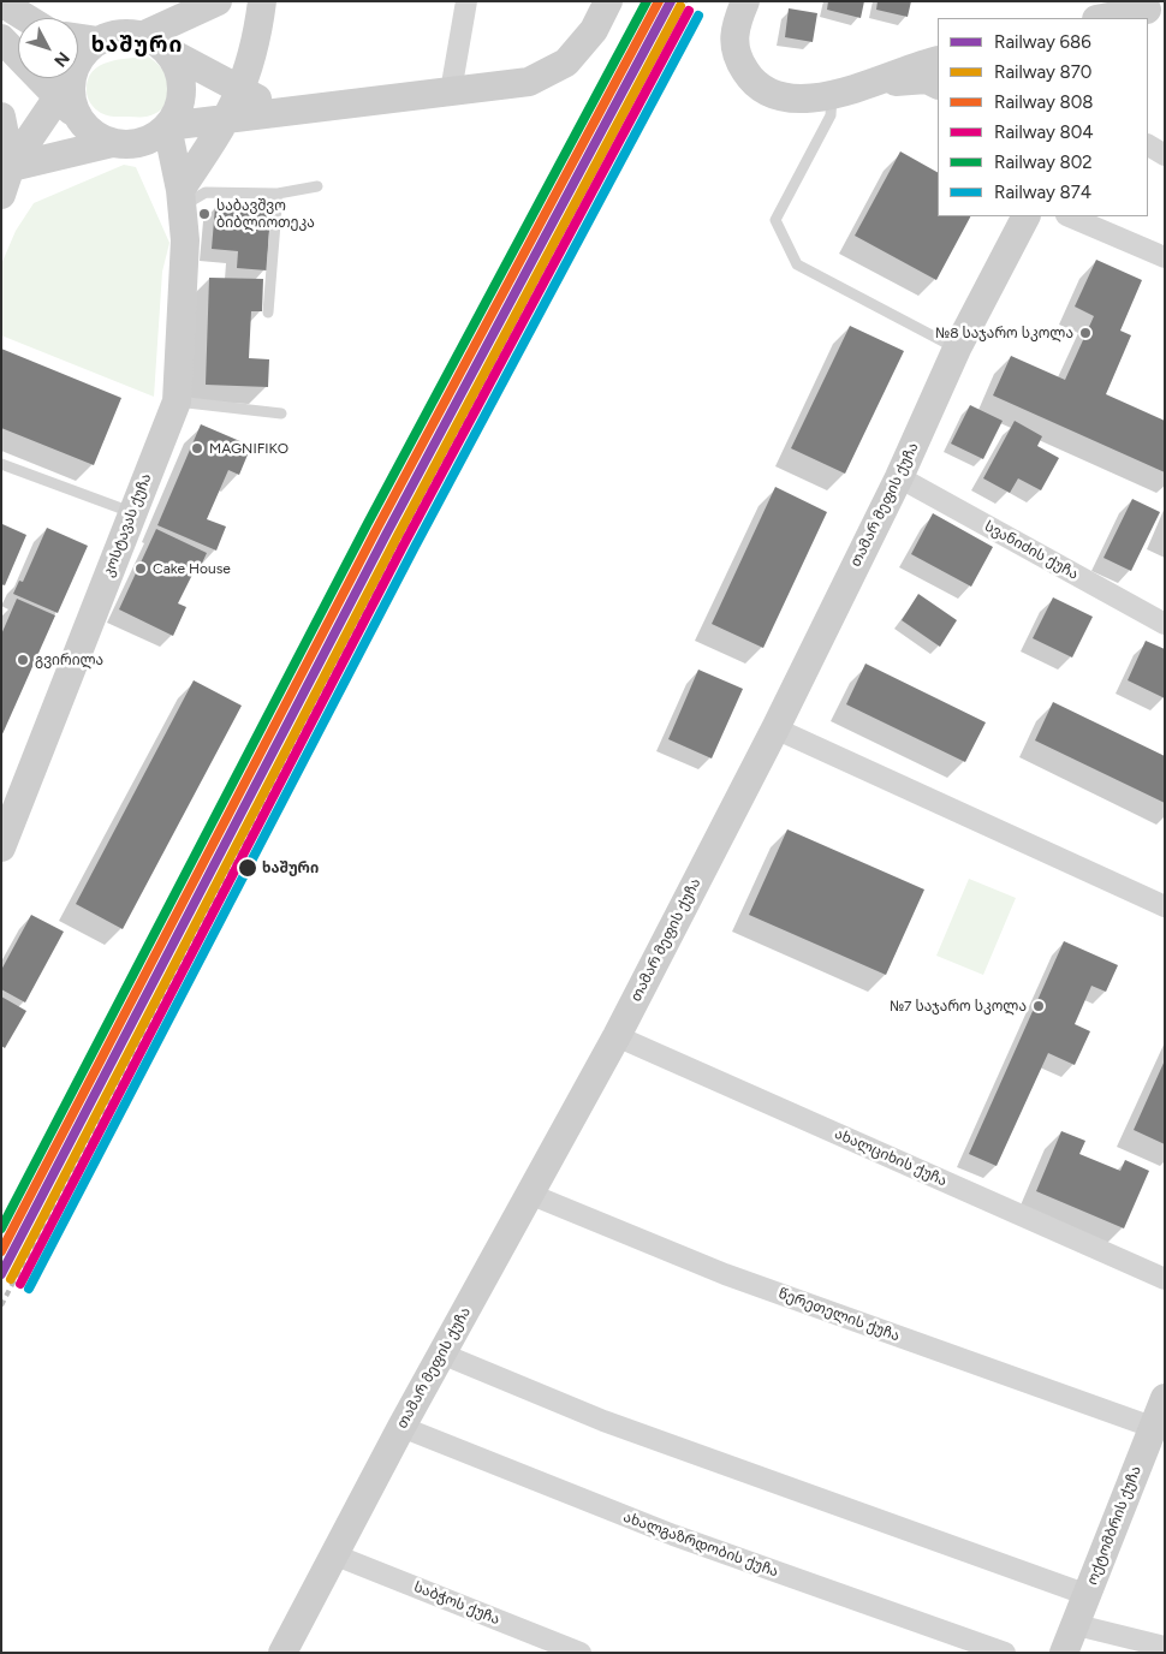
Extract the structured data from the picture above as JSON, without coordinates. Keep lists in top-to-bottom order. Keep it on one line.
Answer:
{"streets":{"street":["თამარ მეფის ქუჩა","კოსტავას ქუჩა","სვანიძის ქუჩა","ახალციხის ქუჩა","წერეთელის ქუჩა","ოქტომბრის ქუჩა","ახალგაზრდობის ქუჩა","საბჭოს ქუჩა"]},"crossings":[["თამარ მეფის ქუჩა","სვანიძის ქუჩა"],["თამარ მეფის ქუჩა","ახალციხის ქუჩა"],["თამარ მეფის ქუჩა","წერეთელის ქუჩა"],["თამარ მეფის ქუჩა","ახალგაზრდობის ქუჩა"],["თამარ მეფის ქუჩა","საბჭოს ქუჩა"],["წერეთელის ქუჩა","ოქტომბრის ქუჩა"]],"districts":["ხაშური"],"places":["საბავშვო ბიბლიოთეკა","№8 საჯარო სკოლა","MAGNIFIKO","Cake House","გვირილა","ხაშური","№7 საჯარო სკოლა"],"lines":["rail line 686","rail line 808","rail line 802","rail line 870","rail line 804","rail line 874"],"legend":["Railway 686","Railway 870","Railway 808","Railway 804","Railway 802","Railway 874"],"north":"bottom right"}
